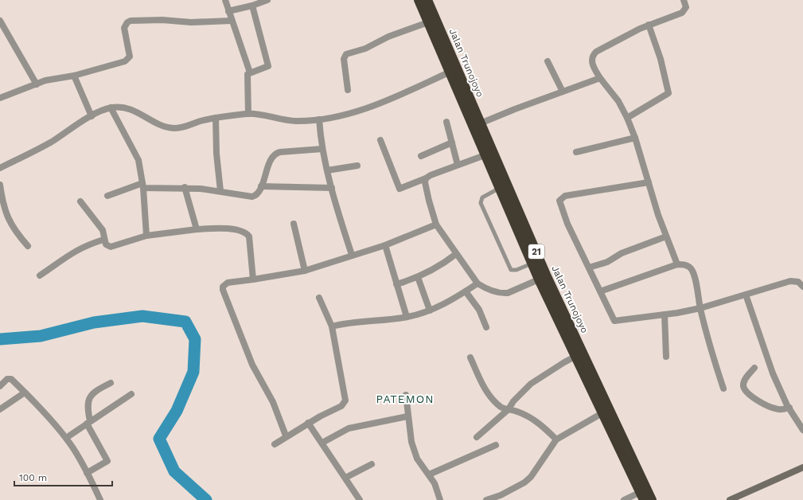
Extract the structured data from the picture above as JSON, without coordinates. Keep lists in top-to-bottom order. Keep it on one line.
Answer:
{"streets":{"highway":["Jalan Trunojoyo","21"]},"districts":["PATEMON"],"scale_bar":"100 m"}
